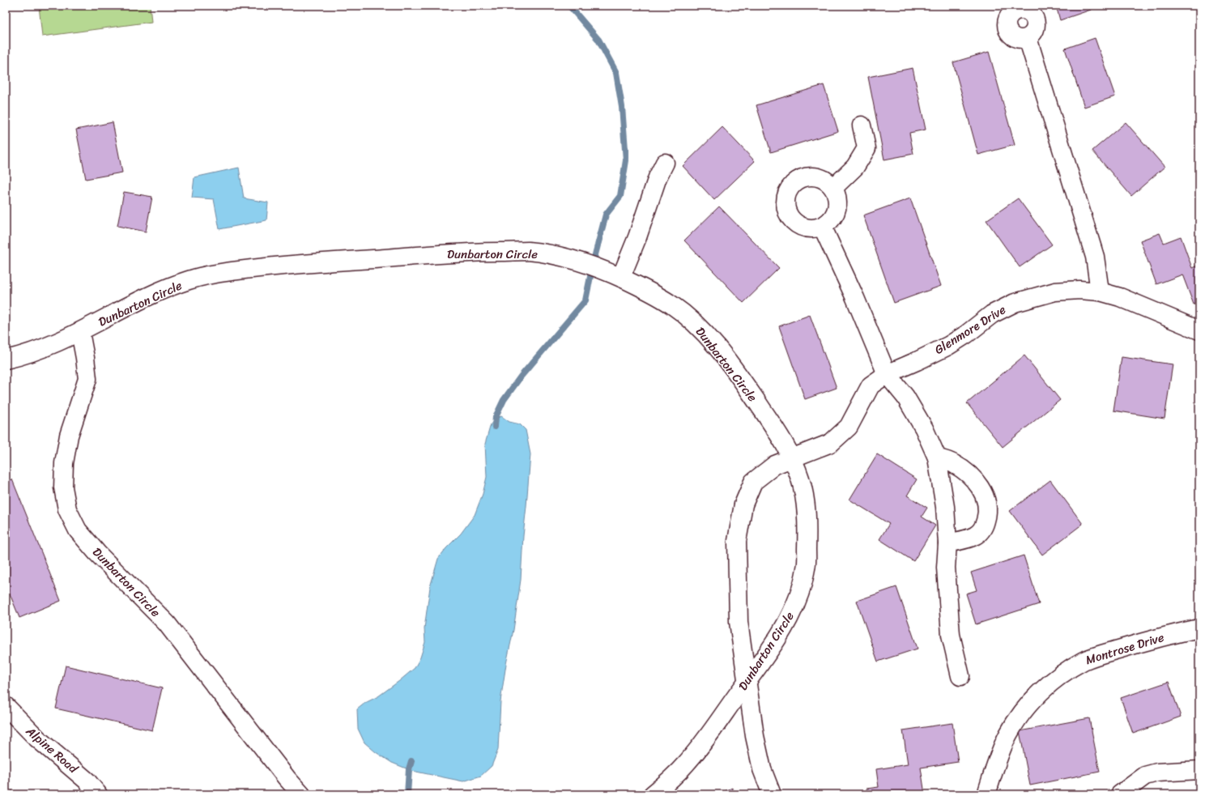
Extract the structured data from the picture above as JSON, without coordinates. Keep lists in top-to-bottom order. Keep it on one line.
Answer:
{"streets":{"street":["Dunbarton Circle","Glenmore Drive","Montrose Drive","Alpine Road"]},"crossings":[["Dunbarton Circle","Glenmore Drive"]]}
